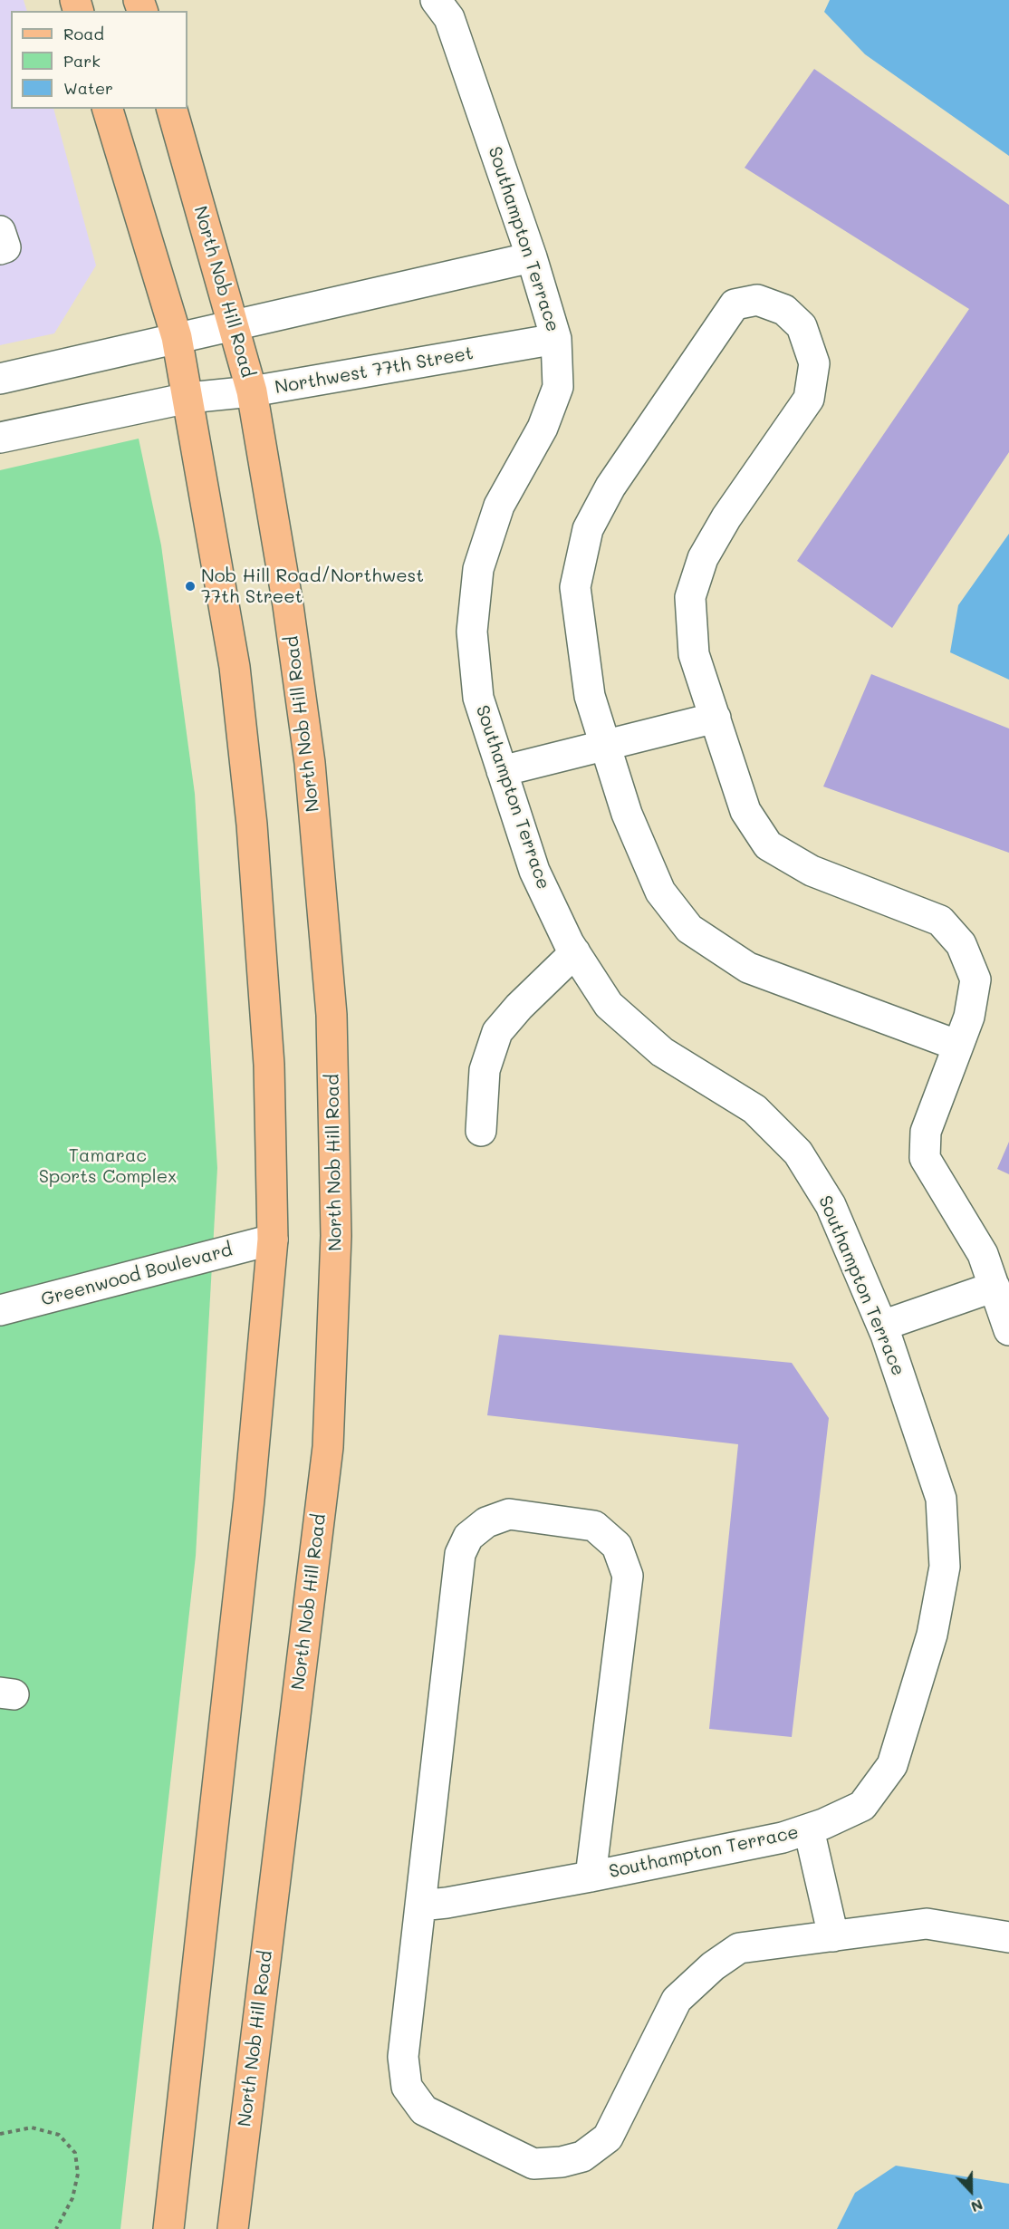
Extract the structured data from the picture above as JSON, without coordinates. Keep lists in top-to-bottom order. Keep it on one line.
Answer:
{"streets":{"main road":["North Nob Hill Road"],"street":["Southampton Terrace","Northwest 77th Street","Greenwood Boulevard"]},"crossings":[["Southampton Terrace","Northwest 77th Street"],["North Nob Hill Road","Northwest 77th Street"]],"parks":["Tamarac Sports Complex"],"places":["Nob Hill Road/Northwest 77th Street"],"legend":["Road","Park","Water"],"north":"bottom"}
